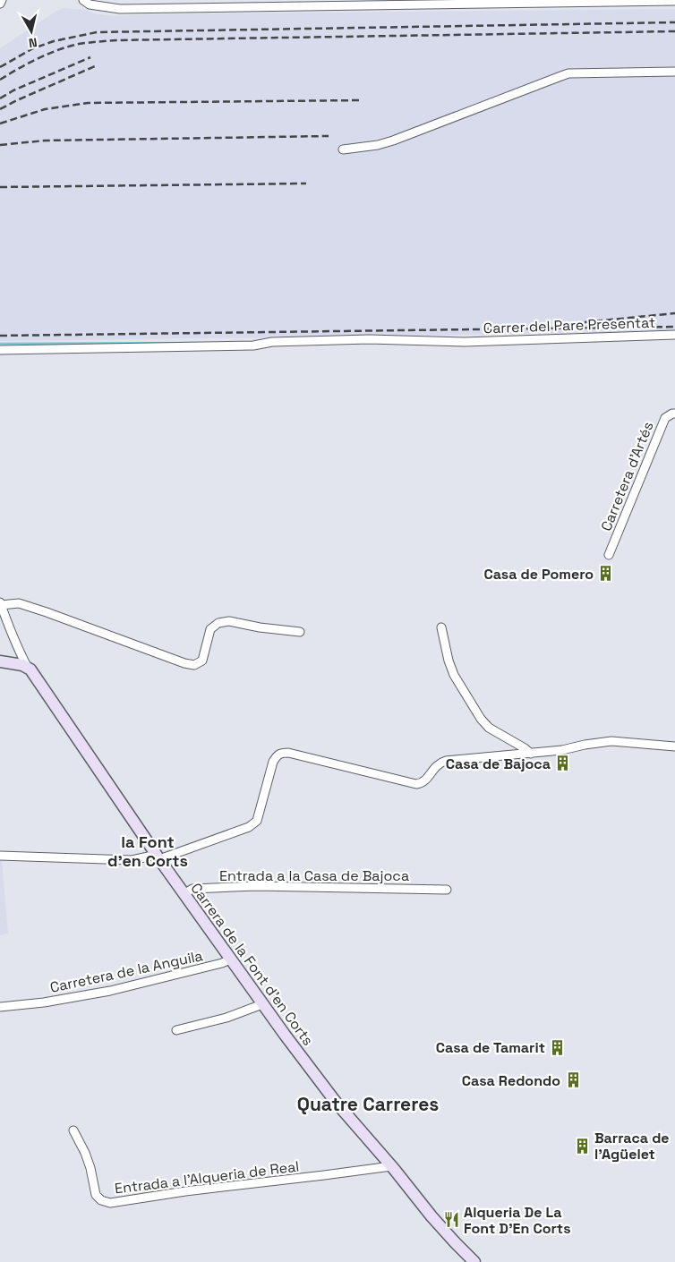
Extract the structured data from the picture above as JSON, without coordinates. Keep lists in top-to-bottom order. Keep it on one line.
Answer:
{"streets":{"street":["Carrer del Pare Presentat","Carretera d'Artés","Entrada a la Casa de Bajoca","Carrera de la Font d'en Corts","Carretera de la Anguila","Entrada a l'Alqueria de Real"]},"crossings":[["Entrada a la Casa de Bajoca","Carrera de la Font d'en Corts"],["Carrera de la Font d'en Corts","Carretera de la Anguila"],["Carrera de la Font d'en Corts","Entrada a l'Alqueria de Real"]],"districts":["la Font d'en Corts","Quatre Carreres"],"places":{"building":["Casa de Pomero","Casa de Bajoca","Casa de Tamarit","Casa Redondo","Barraca de l'Agüelet"],"restaurant":["Alqueria De La Font D'En Corts"]},"north":"bottom"}
